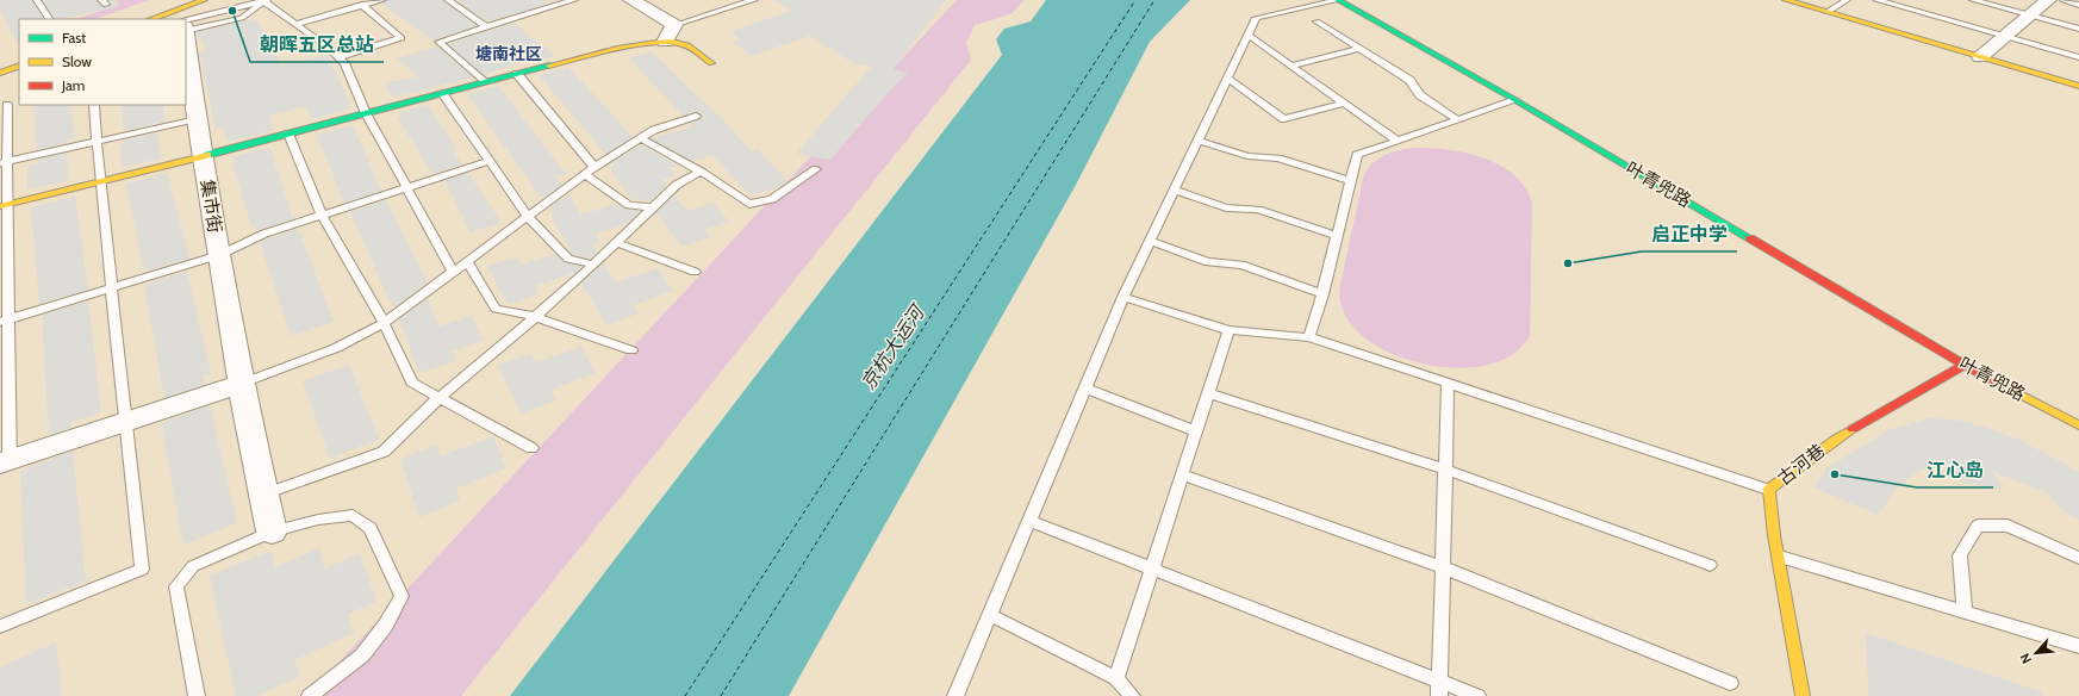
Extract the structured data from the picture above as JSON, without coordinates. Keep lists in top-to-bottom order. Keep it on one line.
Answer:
{"streets":{"street":["叶青兜路","集市街","古河巷"]},"crossings":[["叶青兜路","古河巷"]],"districts":["塘南社区"],"water":["京杭大运河"],"places":["朝晖五区总站","启正中学","江心岛"],"legend":["Fast","Slow","Jam"],"north":"bottom left"}
